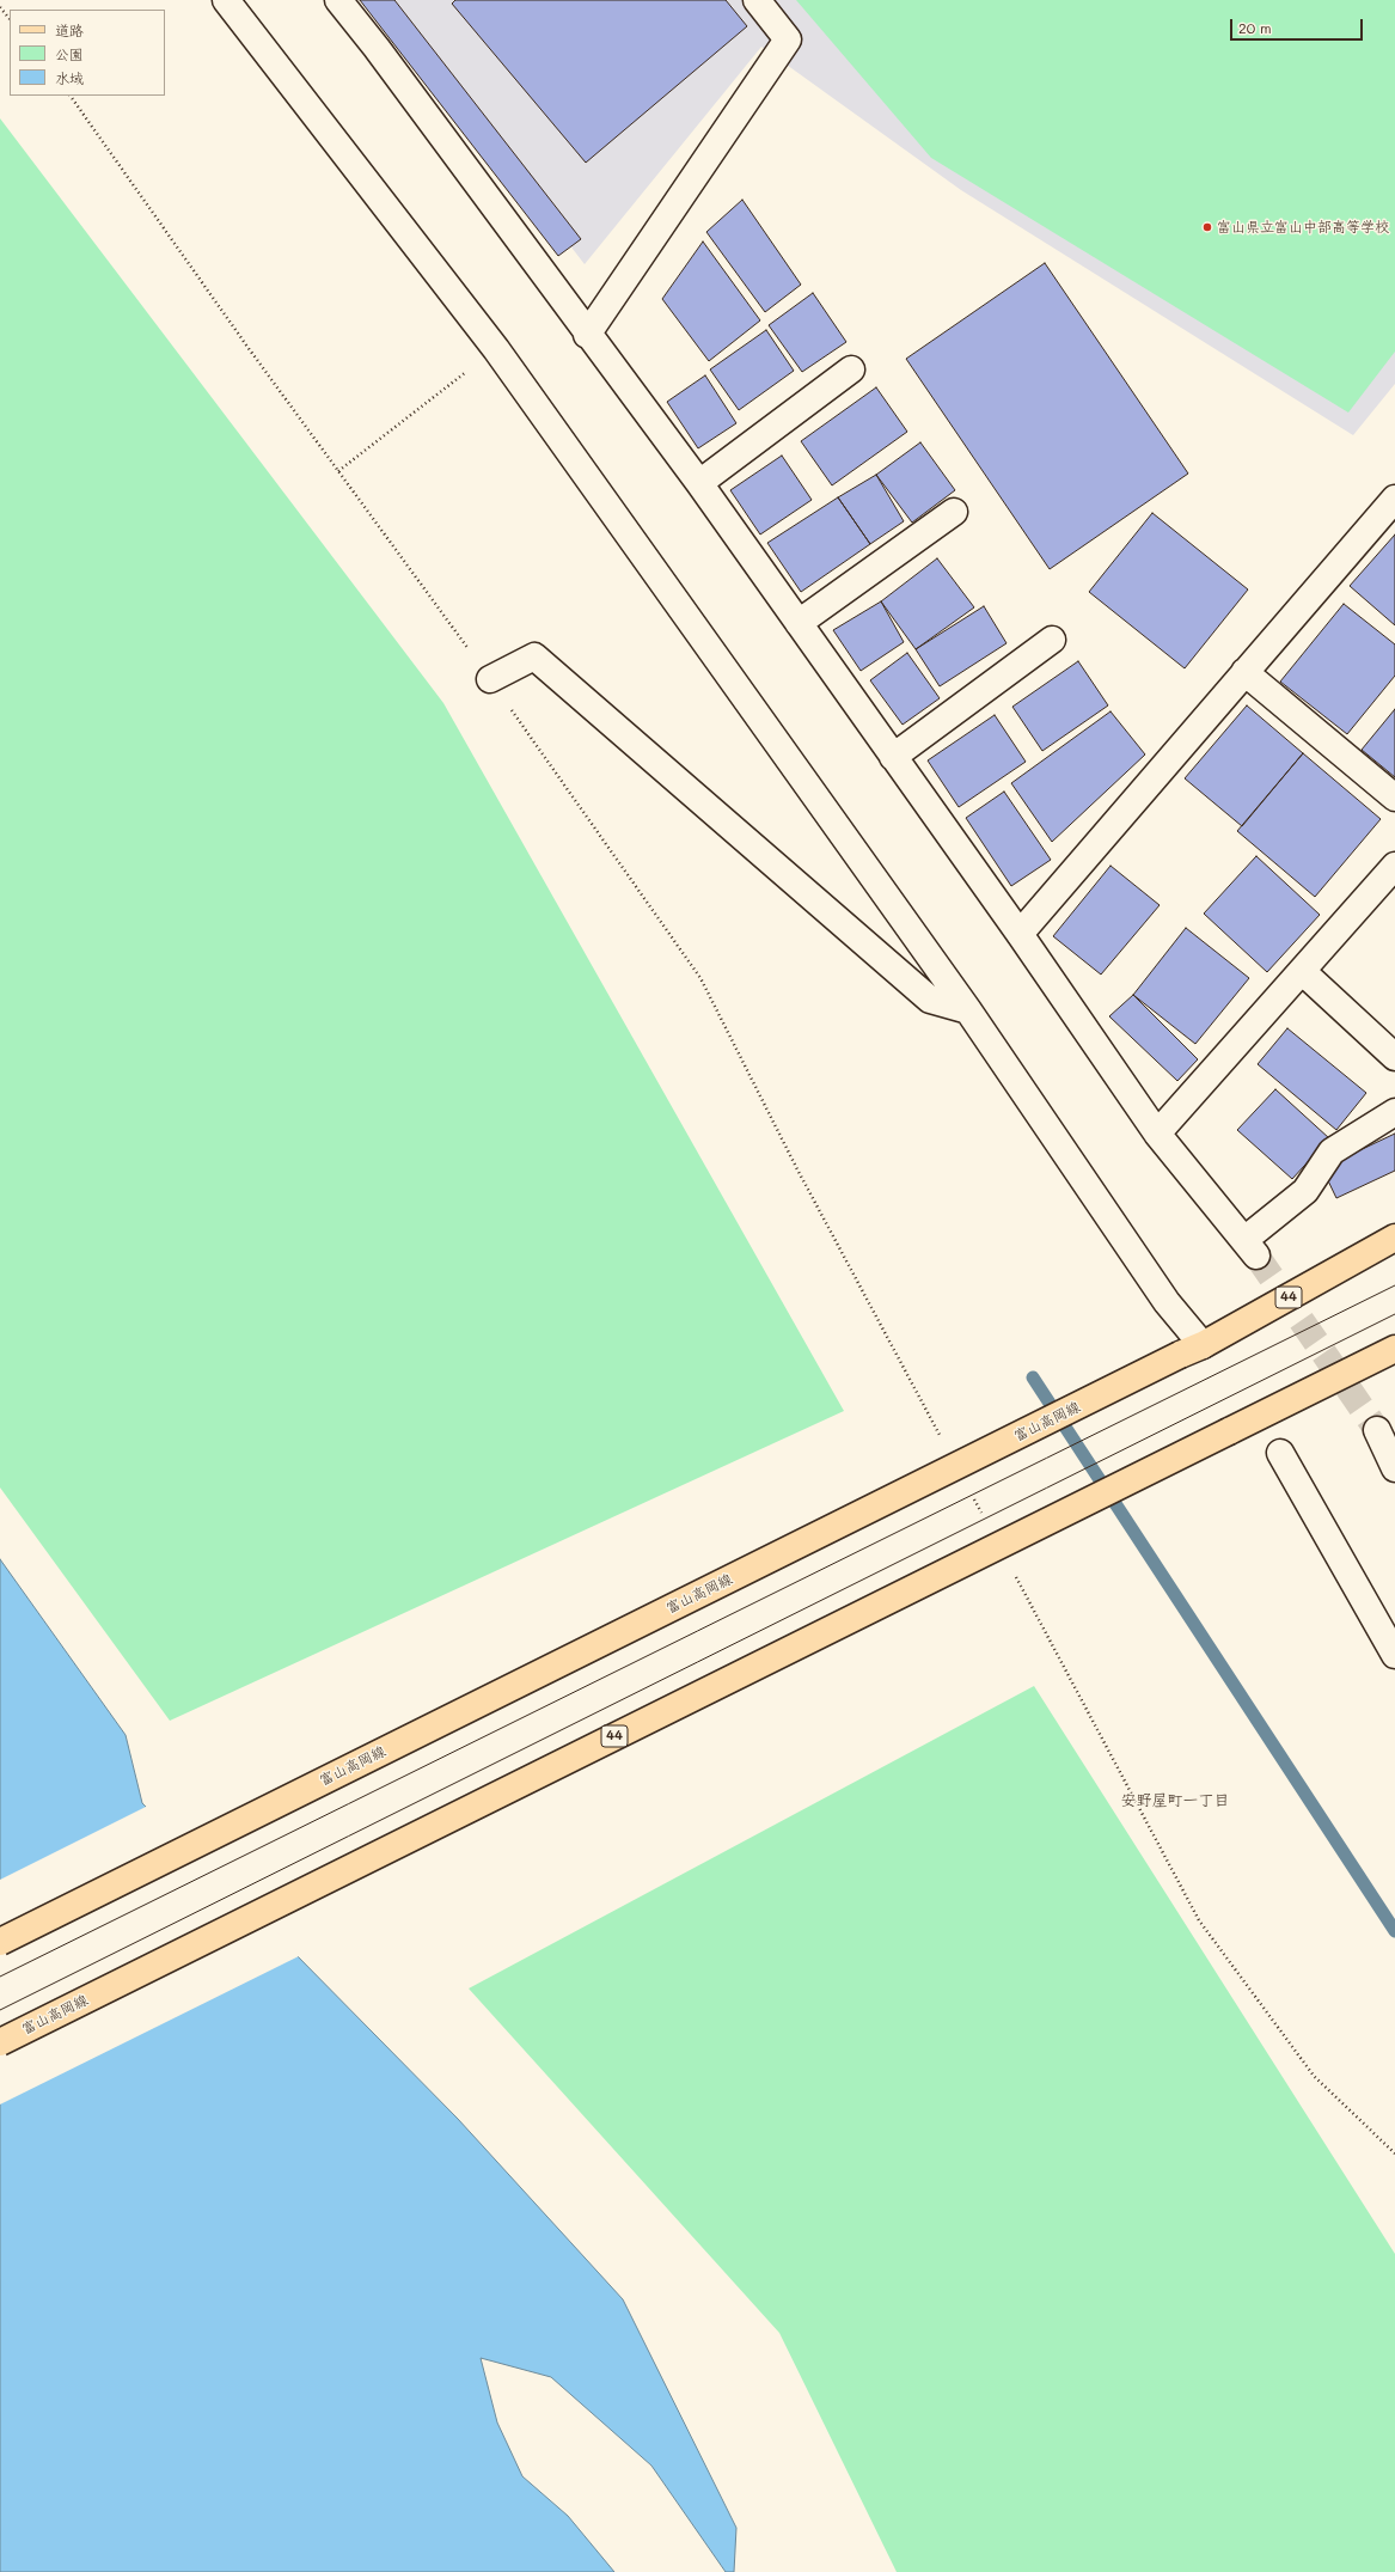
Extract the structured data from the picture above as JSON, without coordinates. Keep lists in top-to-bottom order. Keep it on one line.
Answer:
{"streets":{"main road":["44","富山高岡線"]},"districts":["安野屋町一丁目"],"places":["富山県立富山中部高等学校"],"legend":["道路","公園","水域"],"scale_bar":"20 m"}
